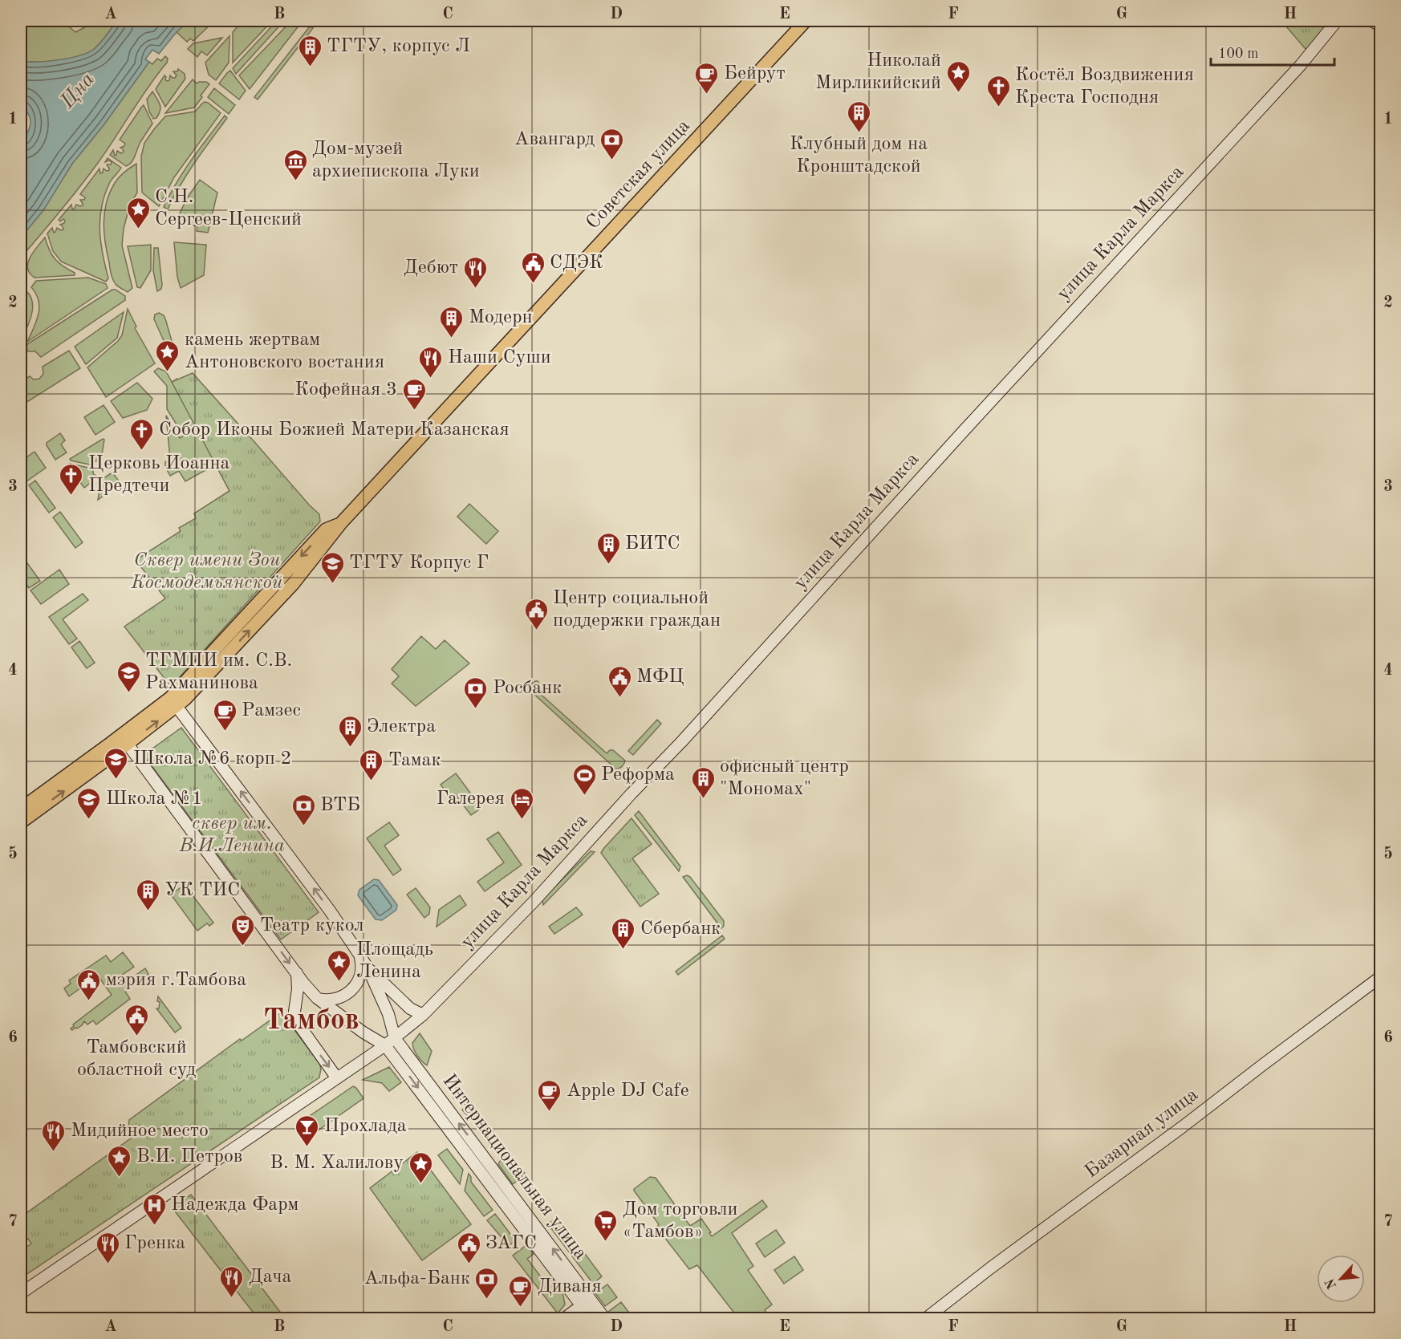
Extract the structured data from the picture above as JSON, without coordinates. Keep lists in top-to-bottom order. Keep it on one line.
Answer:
{"streets":{"main road":["Советская улица","улица Карла Маркса","Базарная улица","Интернациональная улица"]},"crossings":[["Советская улица","Интернациональная улица"],["улица Карла Маркса","Интернациональная улица"]],"districts":["Тамбов"],"water":["Цна"],"parks":["Cквер имени Зои Космодемьянской","сквер им. В.И.Ленина"],"places":{"building":["ТГТУ, корпус Л","Клубный дом на Кронштадской","Модерн","БИТС","Электра","Тамак","офисный центр \"Мономах\"","УК ТИС","Сбербанк"],"place":["Николай Мирликийский","С.Н. Сергеев-Ценский","камень жертвам Антоновского востания","Площадь Ленина","В.И. Петров","В. М. Халилову"],"cafe":["Бейрут","Кофейная 3","Рамзес","Apple DJ Cafe","Диваня"],"church":["Костёл Воздвижения Креста Господня","Собор Иконы Божией Матери Казанская","Церковь Иоанна Предтечи"],"bank":["Авангард","Росбанк","ВТБ","Альфа-Банк"],"museum":["Дом-музей архиепископа Луки"],"public building":["СДЭК","Центр социальной поддержки граждан","МФЦ","мэрия г.Тамбова","Тамбовский областной суд","ЗАГС"],"restaurant":["Дебют","Наши Суши","Мидийное место","Гренка","Дача"],"school or university":["ТГТУ Корпус Г","ТГМПИ им. С.В. Рахманинова","Школа №6 корп 2","Школа №1"],"sports":["Реформа"],"hotel":["Галерея"],"theatre":["Театр кукол"],"bar":["Прохлада"],"hospital":["Надежда Фарм"],"supermarket":["Дом торговли «Тамбов»"]},"scale_bar":"100 m","north":"bottom left","grid":{"columns":["A","B","C","D","E","F","G","H"],"rows":["1","2","3","4","5","6","7"]}}
